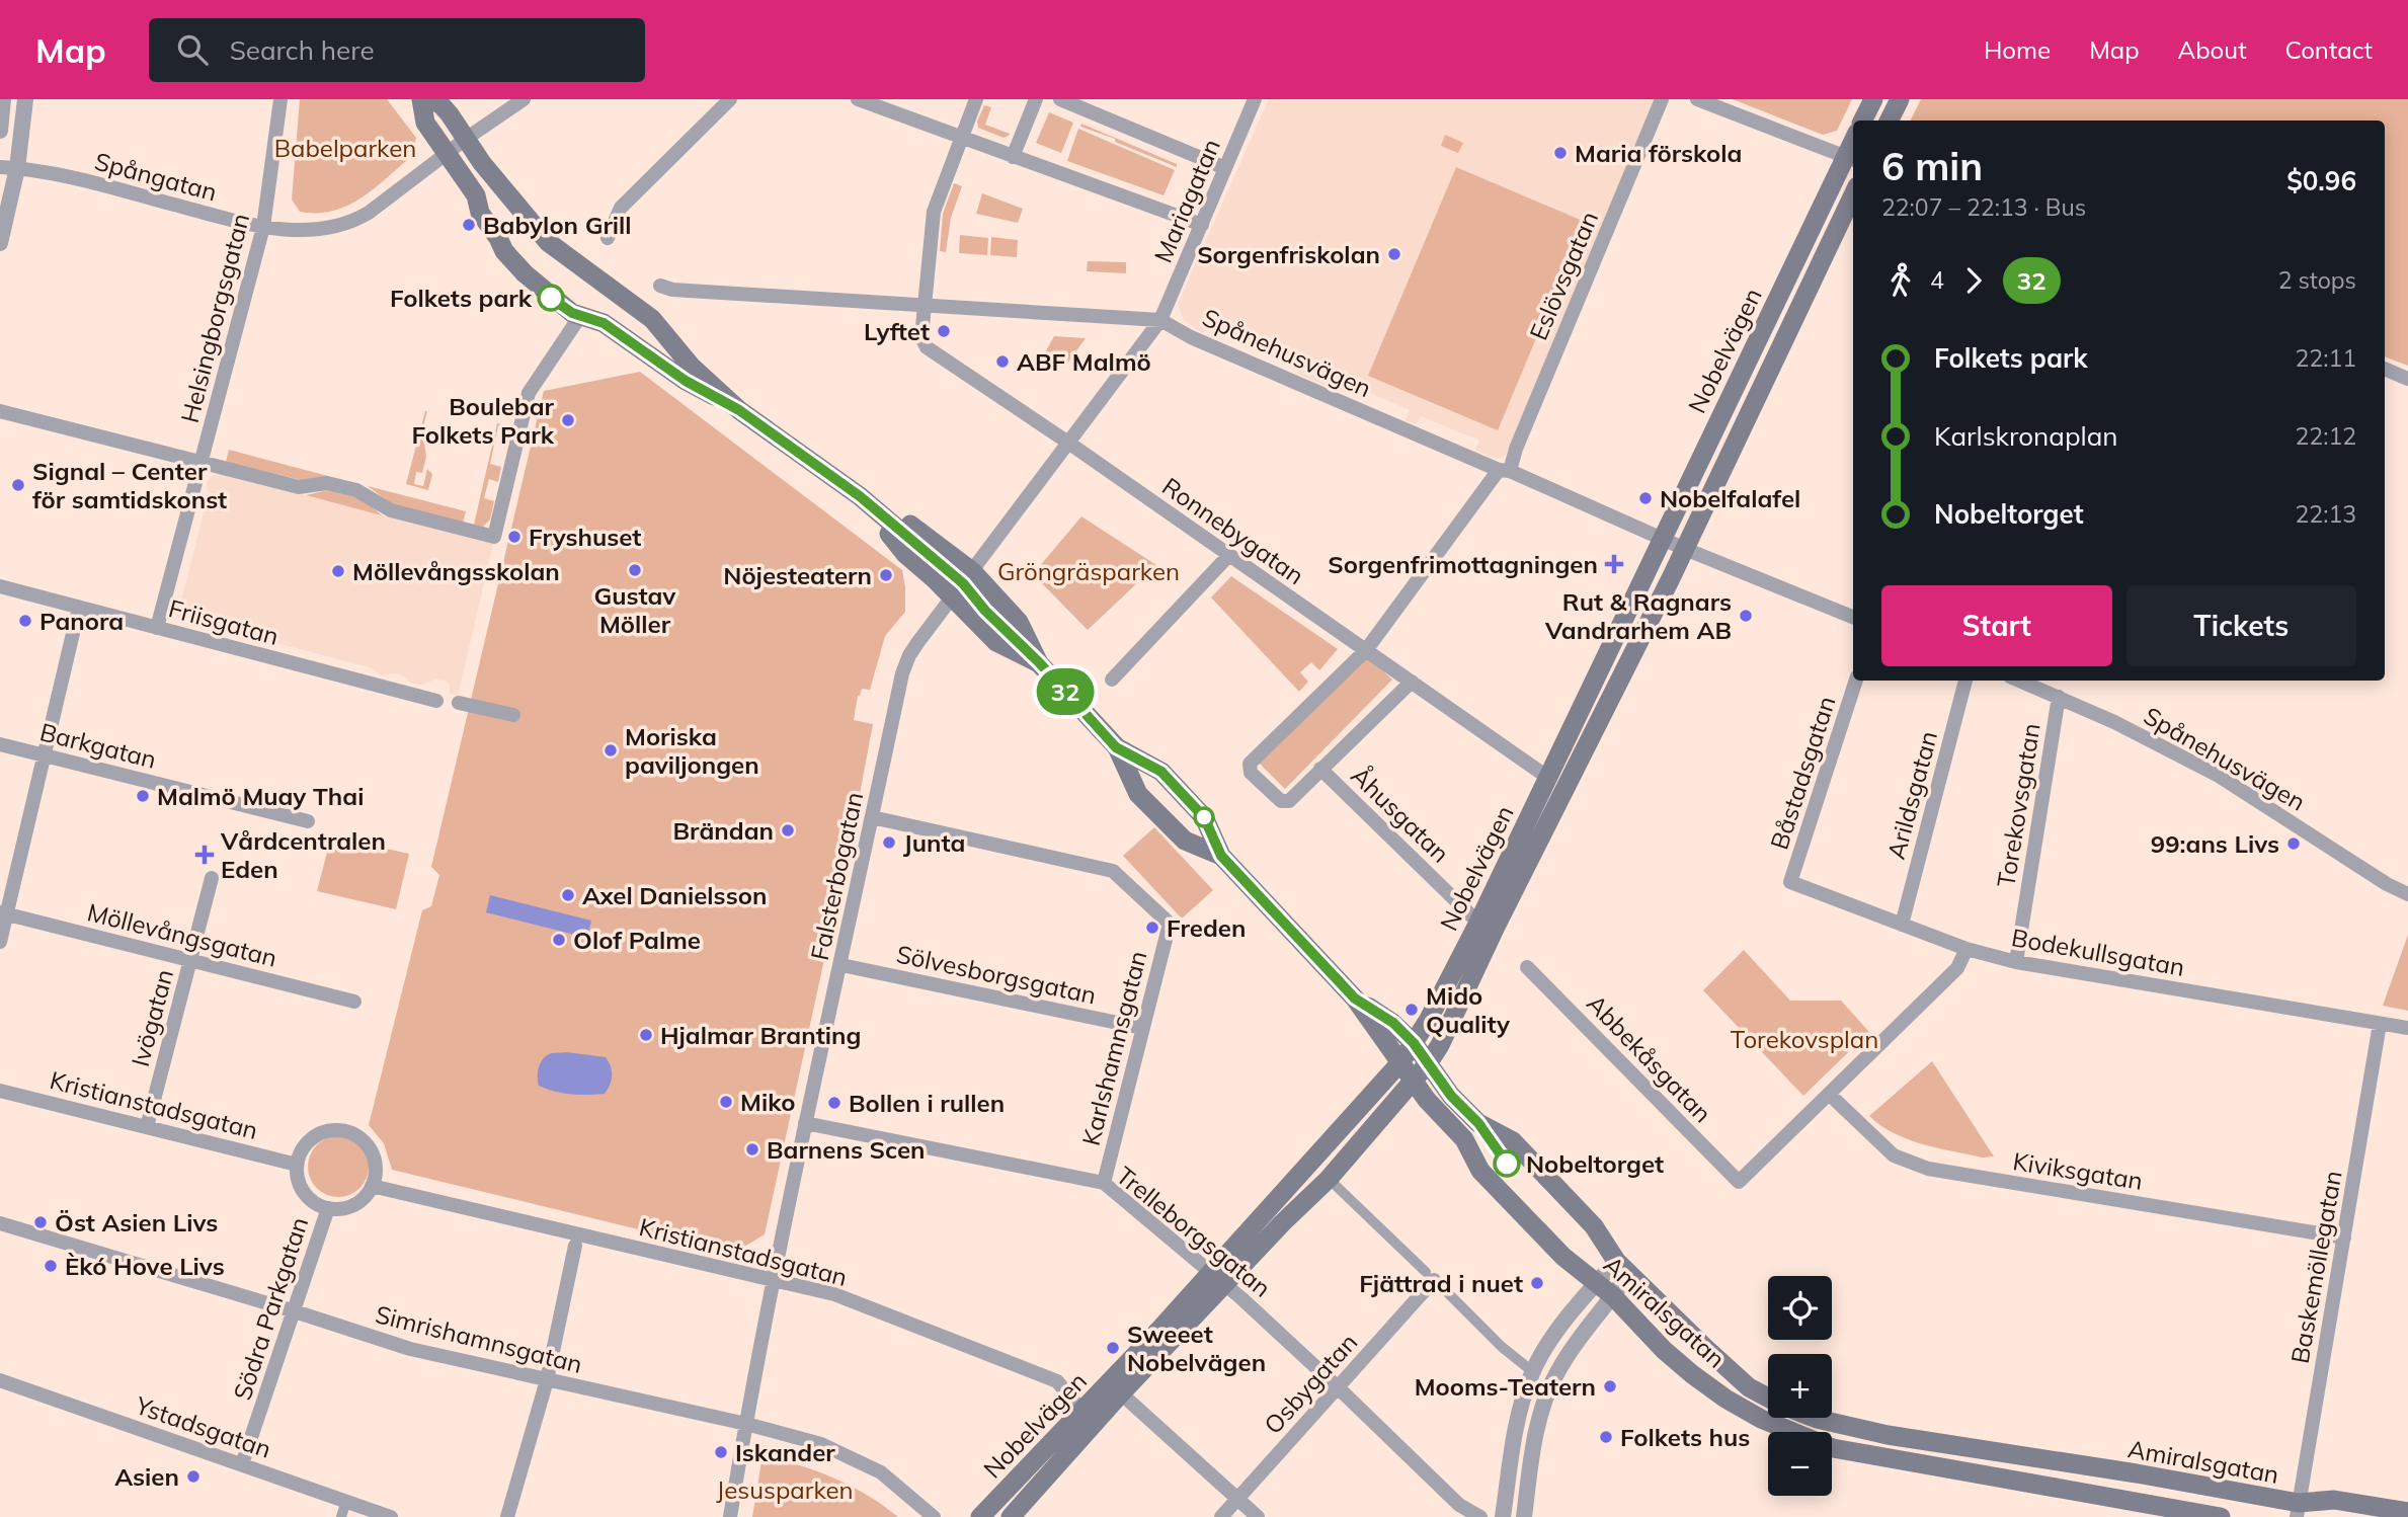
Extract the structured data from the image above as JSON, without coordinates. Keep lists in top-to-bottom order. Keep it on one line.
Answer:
{"streets":{"main road":["Nobelvägen","Amiralsgatan"],"street":["Spångatan","Mariagatan","Eslövsgatan","Helsingborgsgatan","Spånehusvägen","Ronnebygatan","Friisgatan","Barkgatan","Båstadsgatan","Arildsgatan","Torekovsgatan","Åhusgatan","Falsterbogatan","Möllevångsgatan","Bodekullsgatan","Sölvesborgsgatan","Ivögatan","Karlshamnsgatan","Abbekåsgatan","Kristianstadsgatan","Kiviksgatan","Trelleborgsgatan","Baskemöllegatan","Södra Parkgatan","Simrishamnsgatan","Osbygatan","Ystadsgatan"]},"crossings":[["Spångatan","Helsingborgsgatan"],["Spångatan","Amiralsgatan"],["Mariagatan","Spånehusvägen"],["Mariagatan","Falsterbogatan"],["Eslövsgatan","Spånehusvägen"],["Eslövsgatan","Ronnebygatan"],["Eslövsgatan","Åhusgatan"],["Helsingborgsgatan","Friisgatan"],["Nobelvägen","Spånehusvägen"],["Nobelvägen","Ronnebygatan"],["Nobelvägen","Åhusgatan"],["Nobelvägen","Kristianstadsgatan"],["Nobelvägen","Trelleborgsgatan"],["Nobelvägen","Amiralsgatan"],["Spånehusvägen","Ronnebygatan"],["Spånehusvägen","Torekovsgatan"],["Spånehusvägen","Falsterbogatan"],["Ronnebygatan","Falsterbogatan"],["Båstadsgatan","Bodekullsgatan"],["Arildsgatan","Bodekullsgatan"],["Torekovsgatan","Bodekullsgatan"],["Falsterbogatan","Sölvesborgsgatan"],["Falsterbogatan","Karlshamnsgatan"],["Falsterbogatan","Kristianstadsgatan"],["Falsterbogatan","Trelleborgsgatan"],["Falsterbogatan","Amiralsgatan"],["Falsterbogatan","Simrishamnsgatan"],["Möllevångsgatan","Ivögatan"],["Bodekullsgatan","Baskemöllegatan"],["Sölvesborgsgatan","Karlshamnsgatan"],["Ivögatan","Kristianstadsgatan"],["Karlshamnsgatan","Trelleborgsgatan"],["Abbekåsgatan","Kiviksgatan"],["Kristianstadsgatan","Södra Parkgatan"],["Kiviksgatan","Baskemöllegatan"],["Trelleborgsgatan","Osbygatan"],["Baskemöllegatan","Amiralsgatan"],["Södra Parkgatan","Simrishamnsgatan"],["Södra Parkgatan","Ystadsgatan"]],"parks":["Babelparken","Gröngräsparken","Torekovsplan","Jesusparken"],"places":{"other":["Maria förskola","Babylon Grill","Sorgenfriskolan","Folkets park","Lyftet","ABF Malmö","Boulebar Folkets Park","Signal – Center för samtidskonst","Nobelfalafel","Fryshuset","Gustav Möller","Möllevångsskolan","Nöjesteatern","Rut & Ragnars Vandrarhem AB","Panora","Moriska paviljongen","Malmö Muay Thai","Brändan","Junta","99:ans Livs","Axel Danielsson","Freden","Olof Palme","Mido Quality","Hjalmar Branting","Miko","Bollen i rullen","Barnens Scen","Nobeltorget","Öst Asien Livs","Èkó Hove Livs","Fjättrad i nuet","Sweeet Nobelvägen","Mooms-Teatern","Folkets hus","Iskander","Asien"],"health":["Sorgenfrimottagningen","Vårdcentralen Eden"]},"lines":["bus line 32"],"page":{"header":"Map","search":"Search here","nav":["Home","Map","About","Contact"],"on_map":"32","heading":["6 min","22:07 – 22:13 · Bus","$0.96"],"legs":["4","32","2 stops"],"list":[{"name":"Folkets park","value":"22:11"},{"name":"Karlskronaplan","value":"22:12"},{"name":"Nobeltorget","value":"22:13"}],"buttons":["Start","Tickets"],"map_buttons":["+","−"]}}
